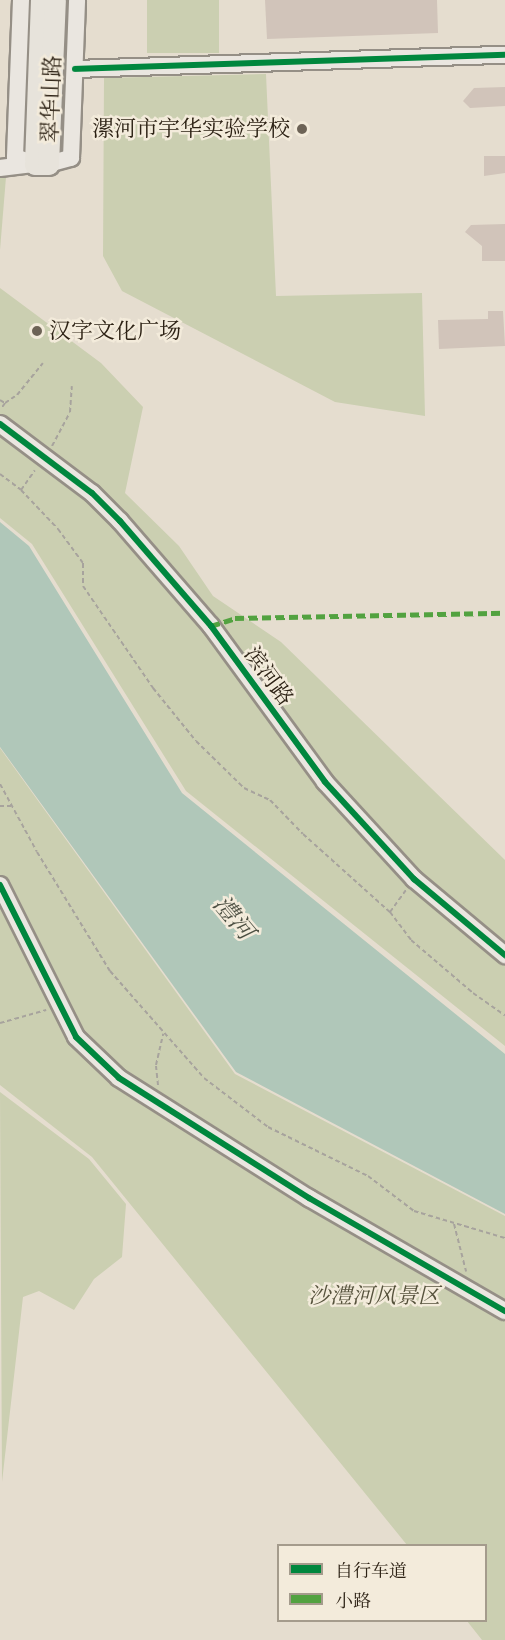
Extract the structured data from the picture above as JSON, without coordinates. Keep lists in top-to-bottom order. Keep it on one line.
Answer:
{"streets":{"main road":["翠华山路"],"street":["滨河路"]},"water":["澧河"],"parks":["沙澧河风景区"],"places":["漯河市宇华实验学校","汉字文化广场"],"legend":["自行车道","小路"]}
